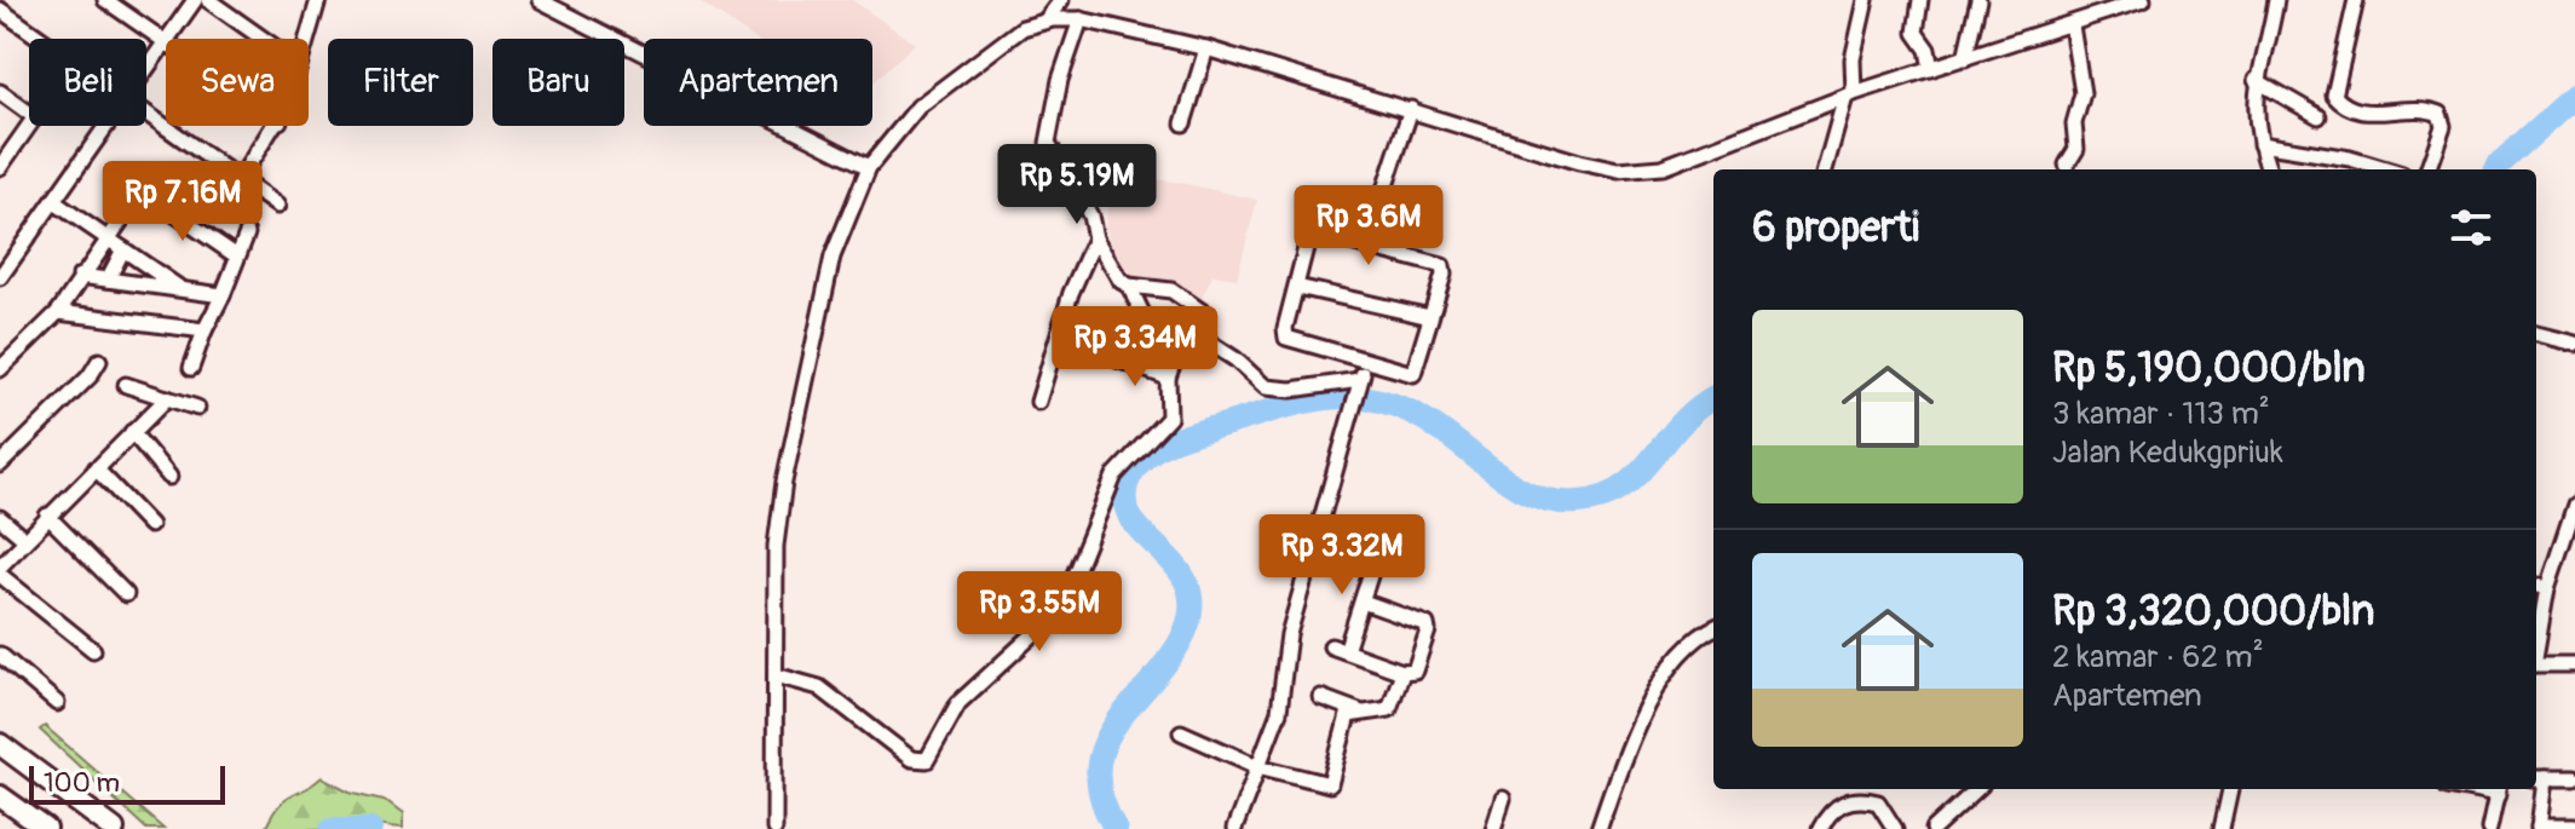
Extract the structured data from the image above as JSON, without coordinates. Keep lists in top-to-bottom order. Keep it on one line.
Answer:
{"scale_bar":"100 m","page":{"chip":["Beli","Sewa","Filter","Baru","Apartemen"],"price":["Rp 5.19M","Rp 7.16M","Rp 3.6M","Rp 3.34M","Rp 3.32M","Rp 3.55M"],"heading":"6 properti","list":[{"name":"Rp 5,190,000/bln","note":"3 kamar · 113 m² · Jalan Kedukgpriuk"},{"name":"Rp 3,320,000/bln","note":"2 kamar · 62 m² · Apartemen"}],"scale":"100 m"}}
